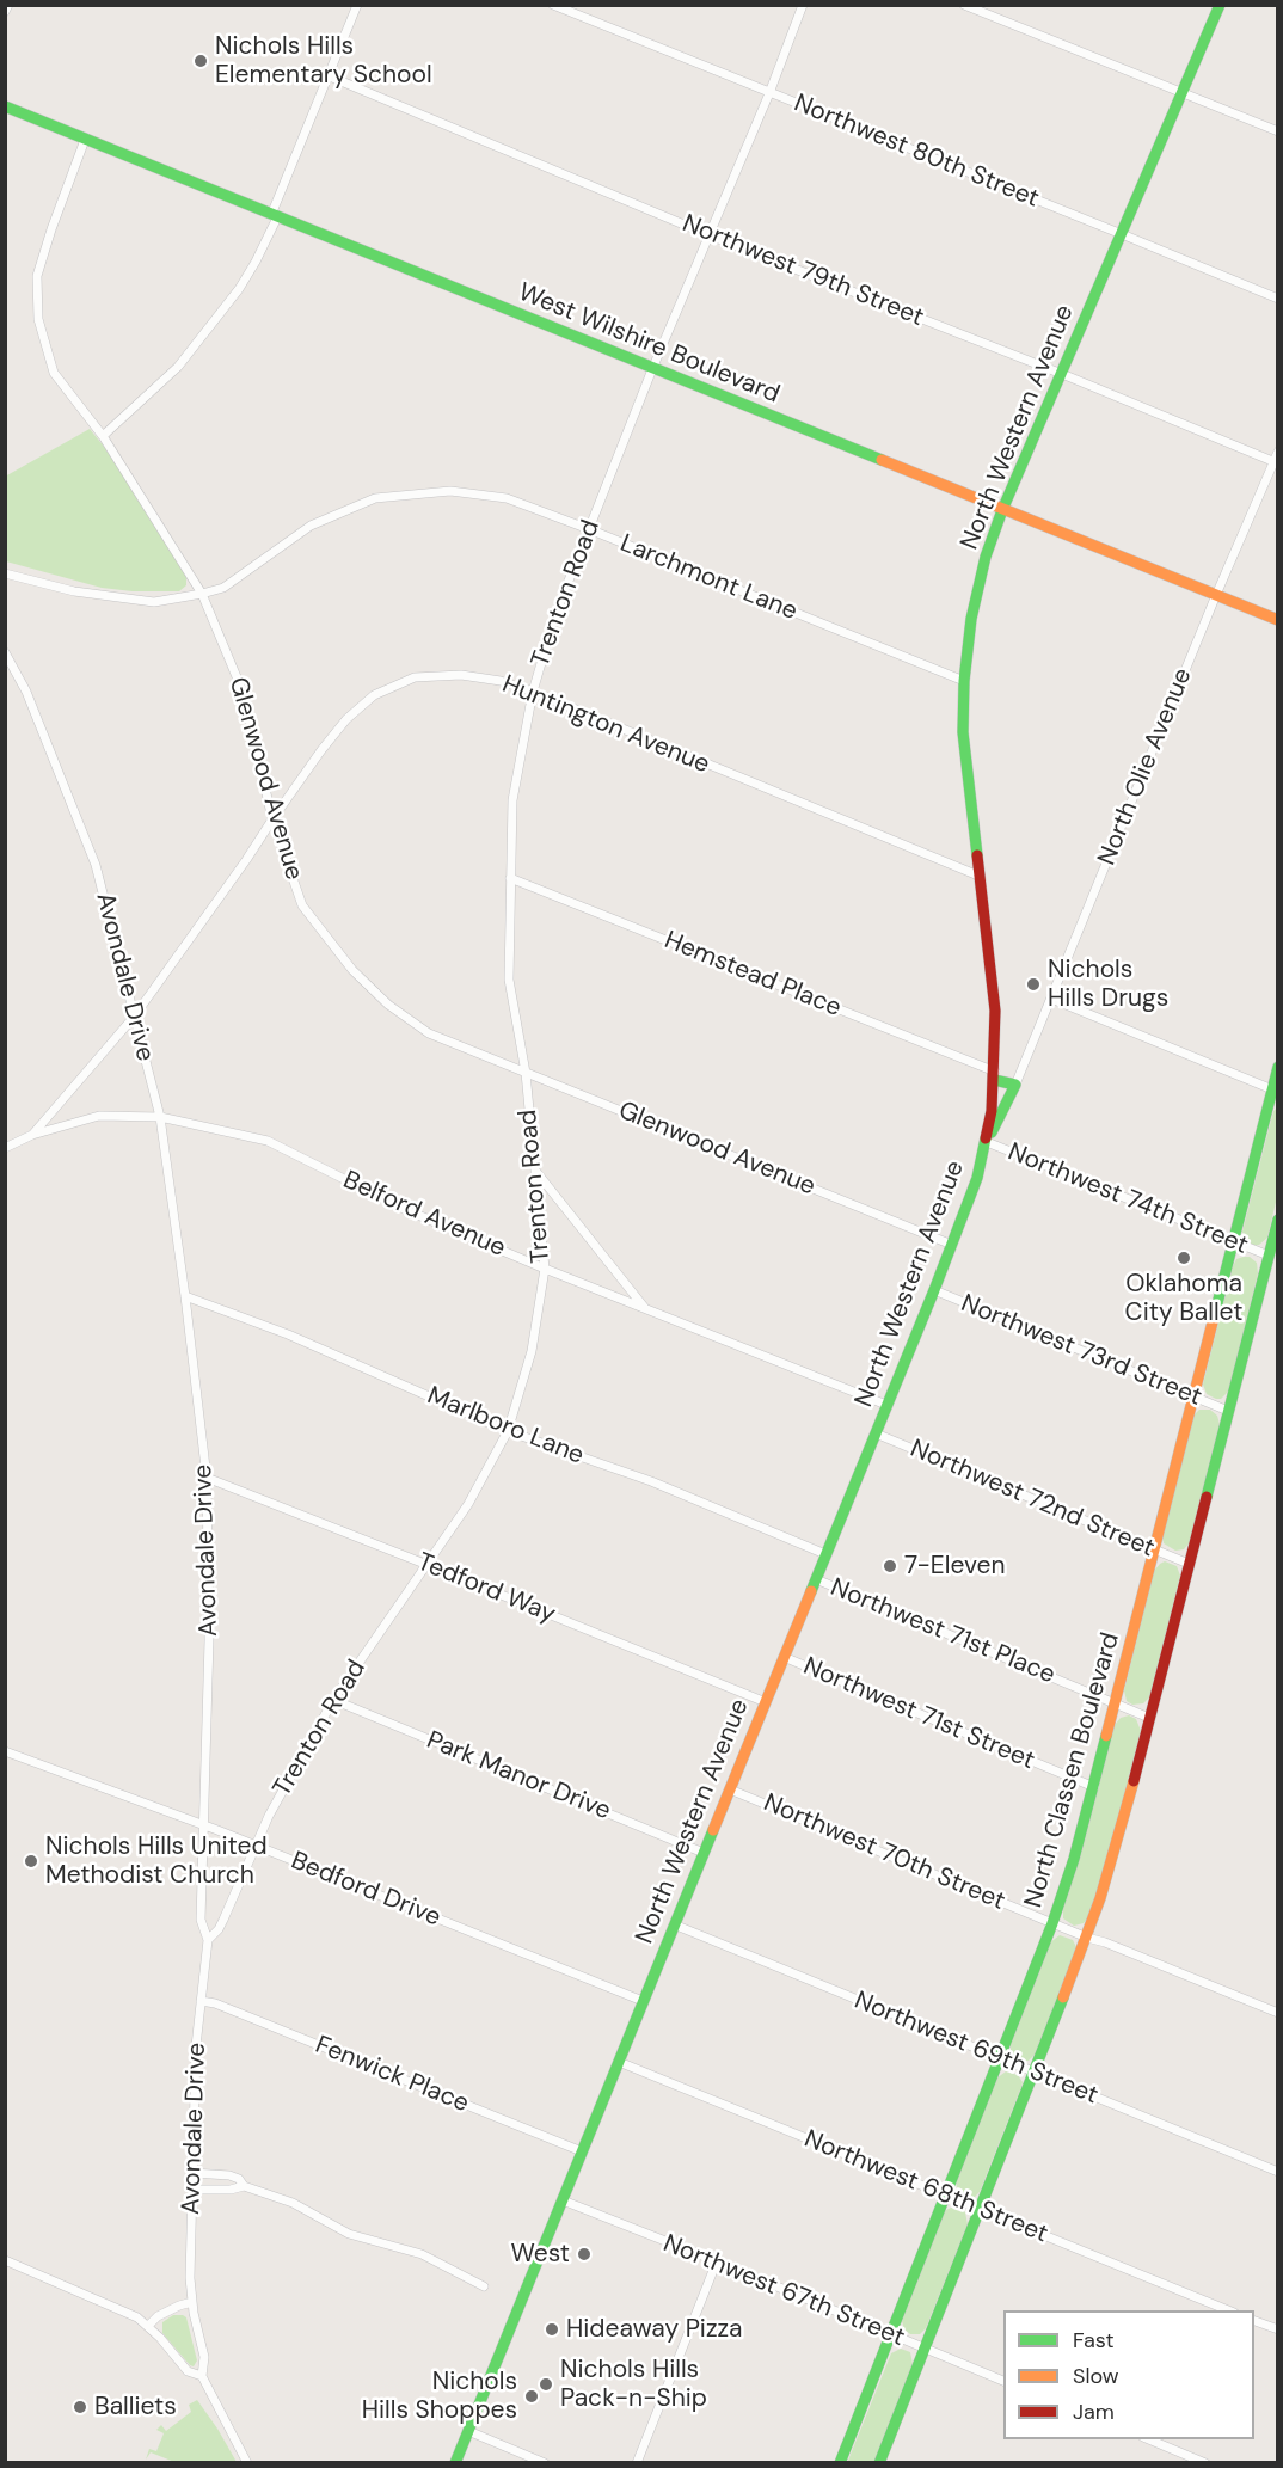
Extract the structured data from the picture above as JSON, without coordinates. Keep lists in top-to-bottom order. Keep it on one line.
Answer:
{"streets":{"street":["Northwest 80th Street","Northwest 79th Street","West Wilshire Boulevard","North Western Avenue","Larchmont Lane","Trenton Road","Huntington Avenue","North Olie Avenue","Glenwood Avenue","Hemstead Place","Avondale Drive","Northwest 74th Street","Belford Avenue","Northwest 73rd Street","Marlboro Lane","Northwest 72nd Street","Tedford Way","Northwest 71st Place","Northwest 71st Street","North Classen Boulevard","Park Manor Drive","Northwest 70th Street","Bedford Drive","Northwest 69th Street","Fenwick Place","Northwest 68th Street","Northwest 67th Street"]},"crossings":[["Northwest 80th Street","North Western Avenue"],["Northwest 80th Street","Trenton Road"],["Northwest 79th Street","North Western Avenue"],["Northwest 79th Street","Trenton Road"],["Northwest 79th Street","North Olie Avenue"],["West Wilshire Boulevard","North Western Avenue"],["West Wilshire Boulevard","Trenton Road"],["West Wilshire Boulevard","North Olie Avenue"],["West Wilshire Boulevard","Glenwood Avenue"],["North Western Avenue","Larchmont Lane"],["North Western Avenue","Huntington Avenue"],["North Western Avenue","Glenwood Avenue"],["North Western Avenue","Hemstead Place"],["North Western Avenue","Northwest 74th Street"],["North Western Avenue","Belford Avenue"],["North Western Avenue","Northwest 73rd Street"],["North Western Avenue","Marlboro Lane"],["North Western Avenue","Northwest 72nd Street"],["North Western Avenue","Tedford Way"],["North Western Avenue","Northwest 71st Place"],["North Western Avenue","Northwest 71st Street"],["North Western Avenue","Park Manor Drive"],["North Western Avenue","Northwest 70th Street"],["North Western Avenue","Bedford Drive"],["North Western Avenue","Northwest 69th Street"],["North Western Avenue","Fenwick Place"],["North Western Avenue","Northwest 68th Street"],["North Western Avenue","Northwest 67th Street"],["Larchmont Lane","Trenton Road"],["Larchmont Lane","Glenwood Avenue"],["Trenton Road","Huntington Avenue"],["Trenton Road","Glenwood Avenue"],["Trenton Road","Hemstead Place"],["Trenton Road","Avondale Drive"],["Trenton Road","Belford Avenue"],["Trenton Road","Marlboro Lane"],["Trenton Road","Tedford Way"],["Trenton Road","Park Manor Drive"],["Trenton Road","Bedford Drive"],["Huntington Avenue","Glenwood Avenue"],["Huntington Avenue","Avondale Drive"],["Huntington Avenue","Belford Avenue"],["Avondale Drive","Belford Avenue"],["Avondale Drive","Marlboro Lane"],["Avondale Drive","Tedford Way"],["Avondale Drive","Bedford Drive"],["Avondale Drive","Fenwick Place"],["Northwest 74th Street","North Classen Boulevard"],["Northwest 73rd Street","North Classen Boulevard"],["Northwest 72nd Street","North Classen Boulevard"],["Northwest 71st Place","North Classen Boulevard"],["Northwest 71st Street","North Classen Boulevard"],["North Classen Boulevard","Northwest 70th Street"],["North Classen Boulevard","Northwest 69th Street"],["North Classen Boulevard","Northwest 68th Street"],["North Classen Boulevard","Northwest 67th Street"]],"places":["Nichols Hills Elementary School","Nichols Hills Drugs","Oklahoma City Ballet","7-Eleven","Nichols Hills United Methodist Church","West","Hideaway Pizza","Nichols Hills Pack-n-Ship","Nichols Hills Shoppes","Balliets"],"legend":["Fast","Slow","Jam"]}
